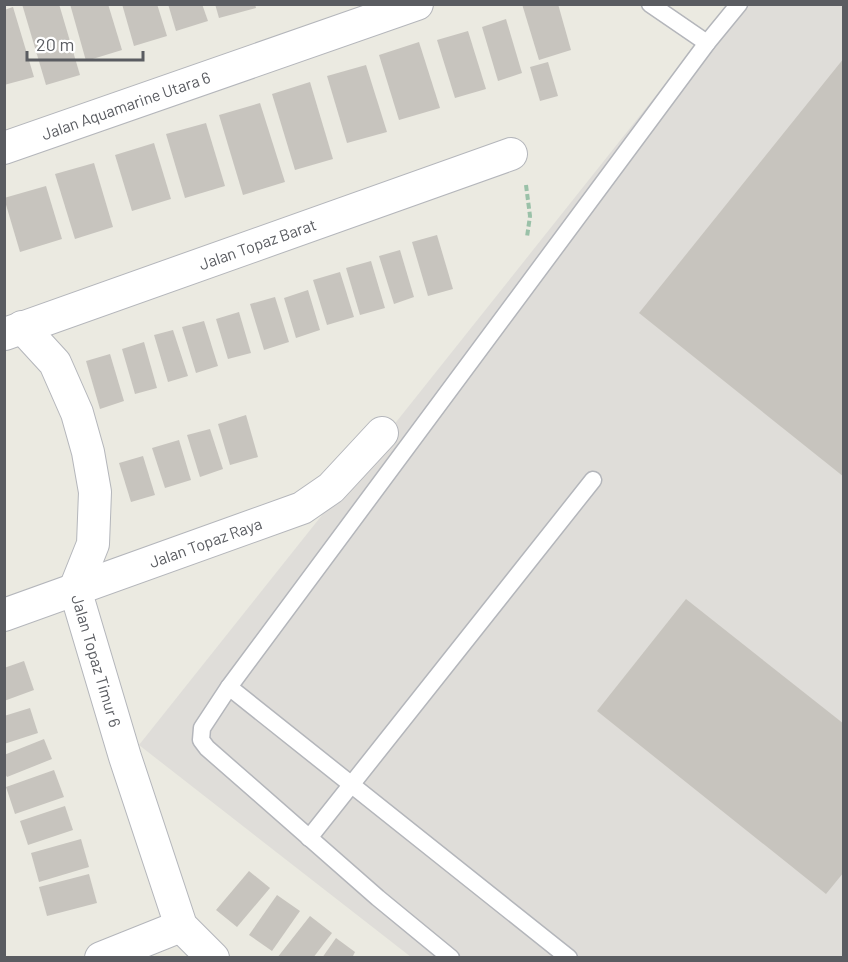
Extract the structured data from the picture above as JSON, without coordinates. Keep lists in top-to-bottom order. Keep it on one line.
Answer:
{"streets":{"street":["Jalan Aquamarine Utara 6","Jalan Topaz Barat","Jalan Topaz Raya","Jalan Topaz Timur 6"]},"crossings":[["Jalan Topaz Barat","Jalan Topaz Timur 6"],["Jalan Topaz Raya","Jalan Topaz Timur 6"]],"scale_bar":"20 m"}
